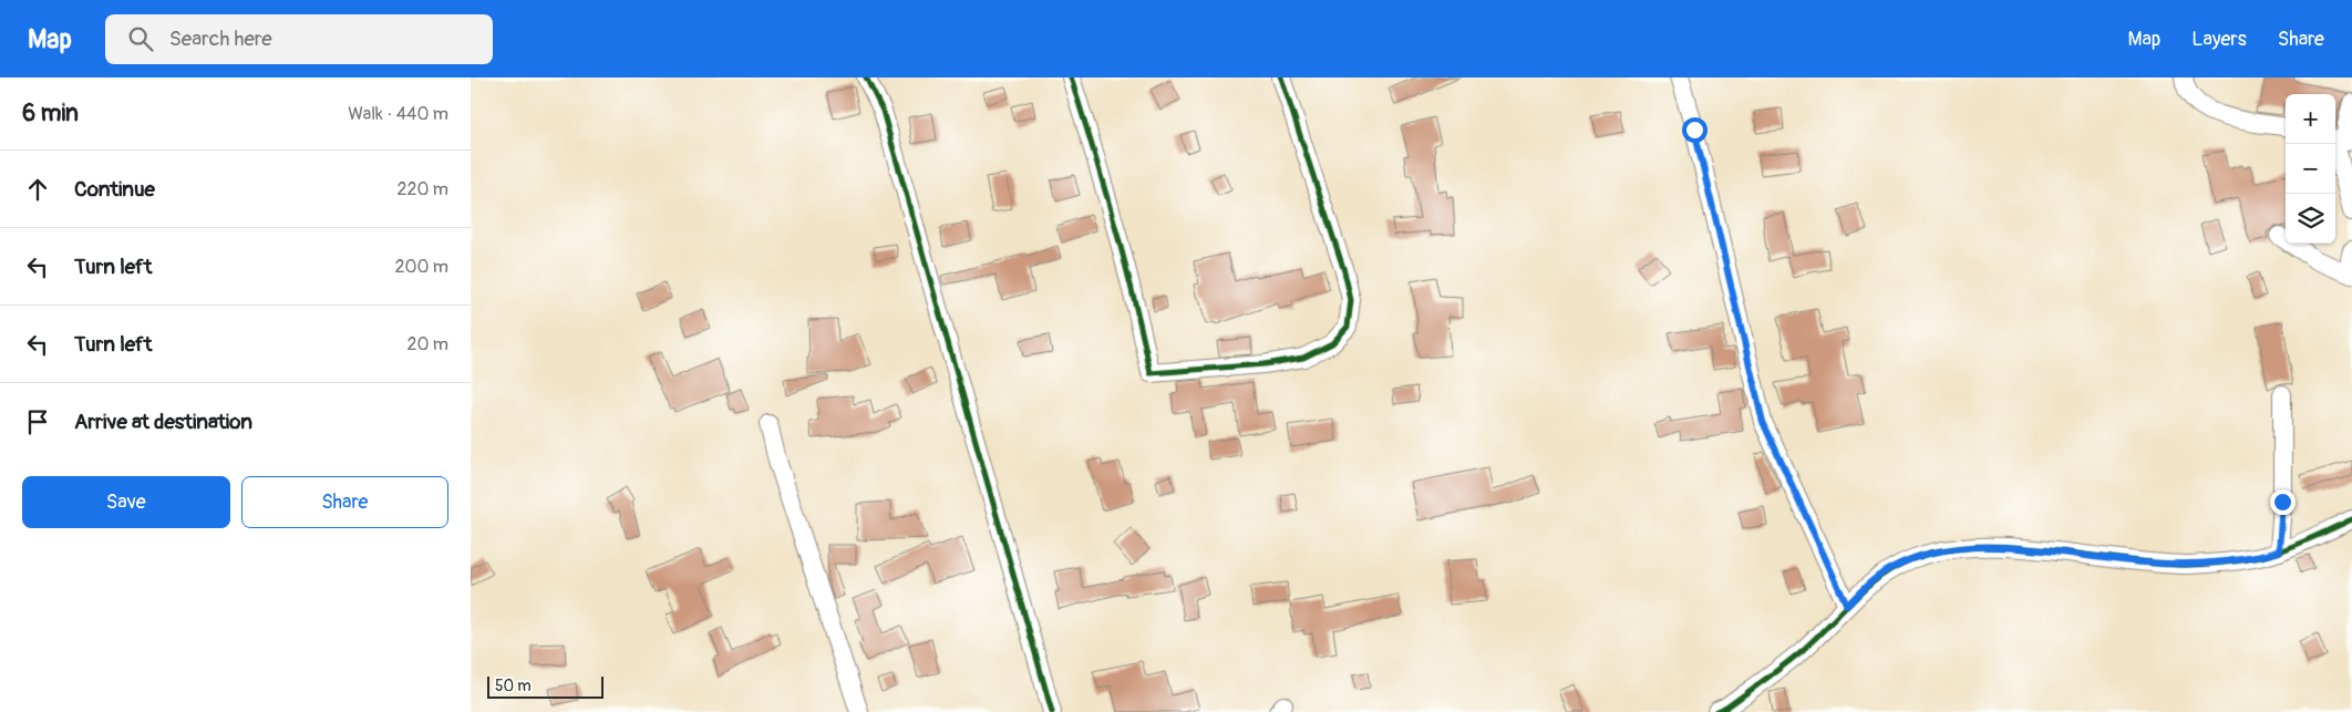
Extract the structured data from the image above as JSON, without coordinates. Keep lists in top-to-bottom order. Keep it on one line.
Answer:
{"scale_bar":"50 m","page":{"header":"Map","search":"Search here","nav":["Map","Layers","Share"],"heading":["6 min","Walk · 440 m"],"map_buttons":["+","−"],"list":[["Continue","220 m"],["Turn left","200 m"],["Turn left","20 m"],"Arrive at destination"],"buttons":["Save","Share"],"scale":"50 m"}}
